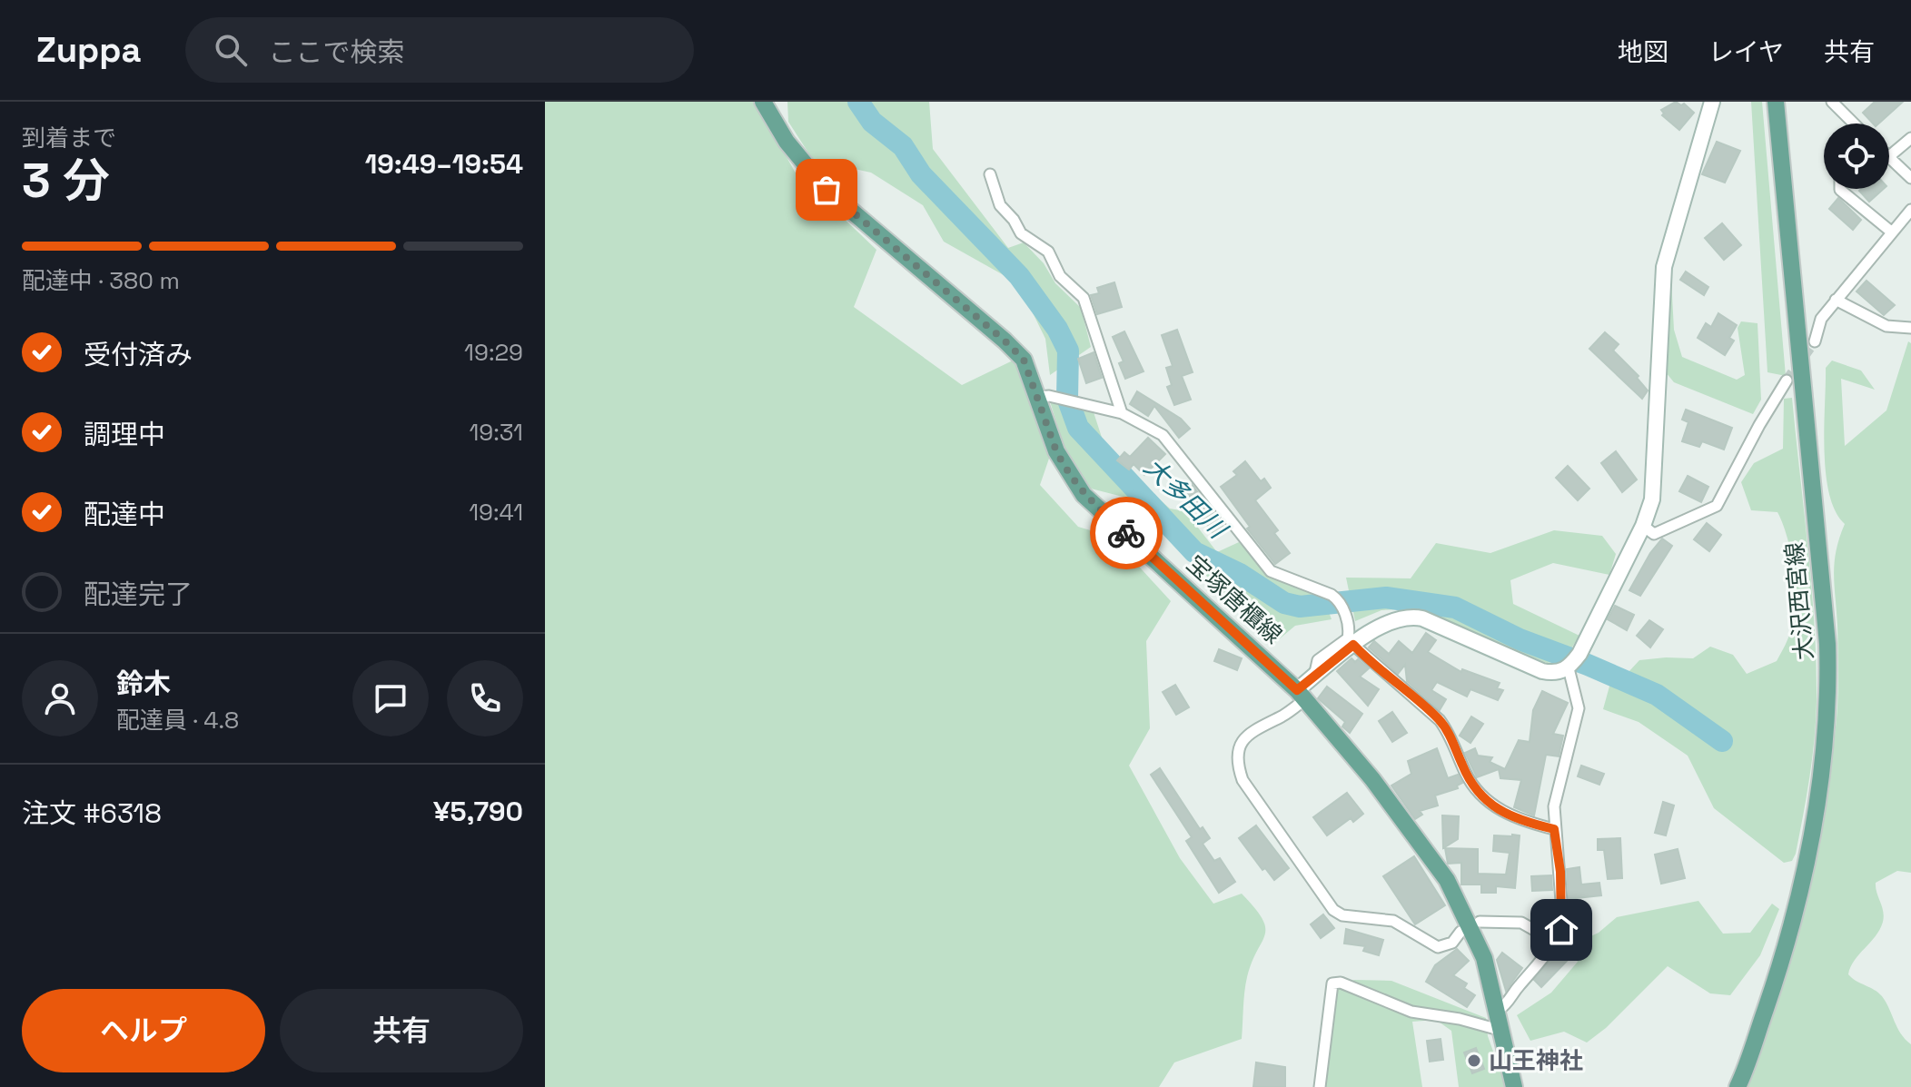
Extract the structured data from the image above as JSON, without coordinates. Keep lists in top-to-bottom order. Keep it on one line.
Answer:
{"streets":{"main road":["宝塚唐櫃線","大沢西宮線"]},"water":["大多田川"],"places":["山王神社"],"page":{"header":"Zuppa","search":"ここで検索","nav":["地図","レイヤ","共有"],"heading":["3 分","到着まで","19:49–19:54"],"panel":["鈴木","配達員 · 4.8","注文 #6318","¥5,790"],"bar":"配達中 · 380 m","list":[["受付済み","19:29"],["調理中","19:31"],["配達中","19:41"],"配達完了"],"buttons":["ヘルプ","共有"]}}
